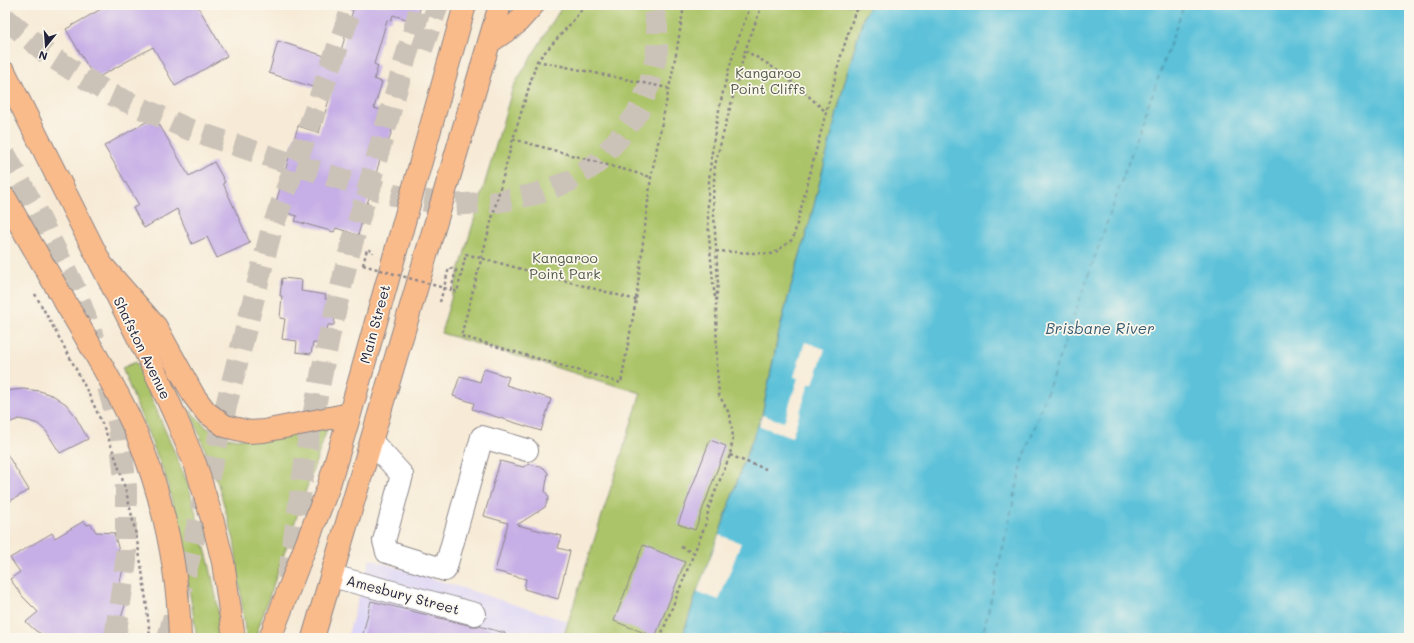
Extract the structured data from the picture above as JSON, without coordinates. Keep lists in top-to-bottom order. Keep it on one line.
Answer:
{"streets":{"main road":["Main Street","Shafston Avenue"],"lane":["Amesbury Street"]},"crossings":[["Main Street","Amesbury Street"]],"water":["Brisbane River"],"parks":["Kangaroo Point Cliffs","Kangaroo Point Park"],"north":"bottom"}
